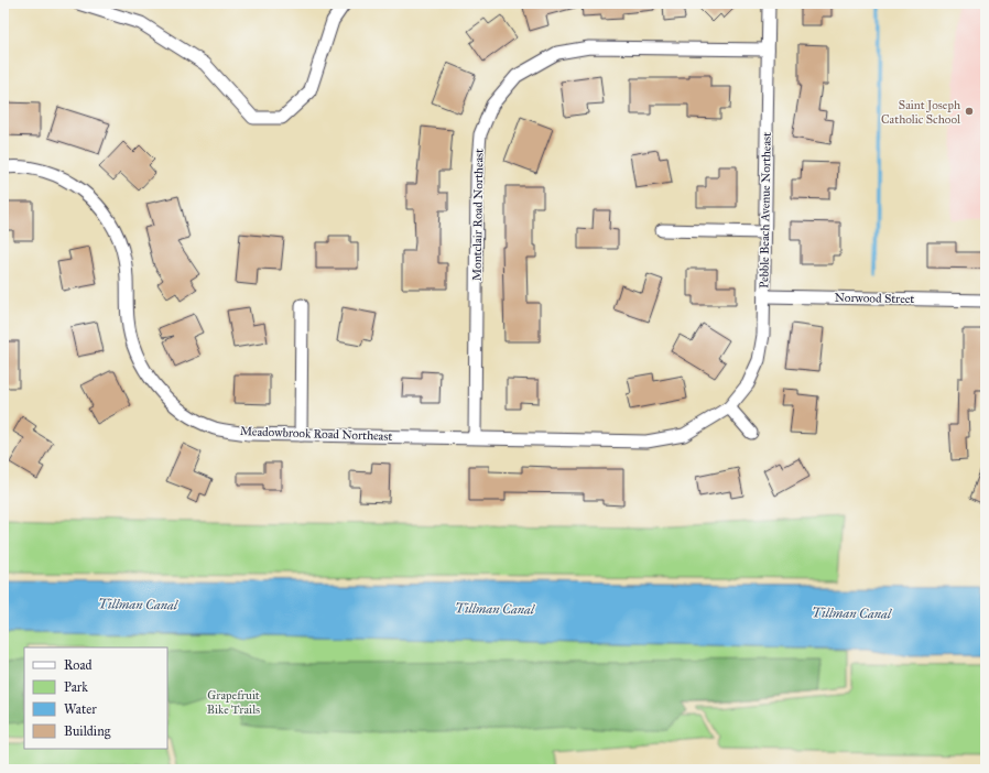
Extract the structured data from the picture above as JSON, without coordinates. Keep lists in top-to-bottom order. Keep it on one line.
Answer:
{"streets":{"street":["Pebble Beach Avenue Northeast","Montclair Road Northeast","Norwood Street","Meadowbrook Road Northeast"]},"crossings":[["Pebble Beach Avenue Northeast","Montclair Road Northeast"],["Pebble Beach Avenue Northeast","Norwood Street"],["Pebble Beach Avenue Northeast","Meadowbrook Road Northeast"],["Montclair Road Northeast","Meadowbrook Road Northeast"]],"water":["Tillman Canal"],"parks":["Grapefruit Bike Trails"],"places":["Saint Joseph Catholic School"],"legend":["Road","Park","Water","Building"]}
